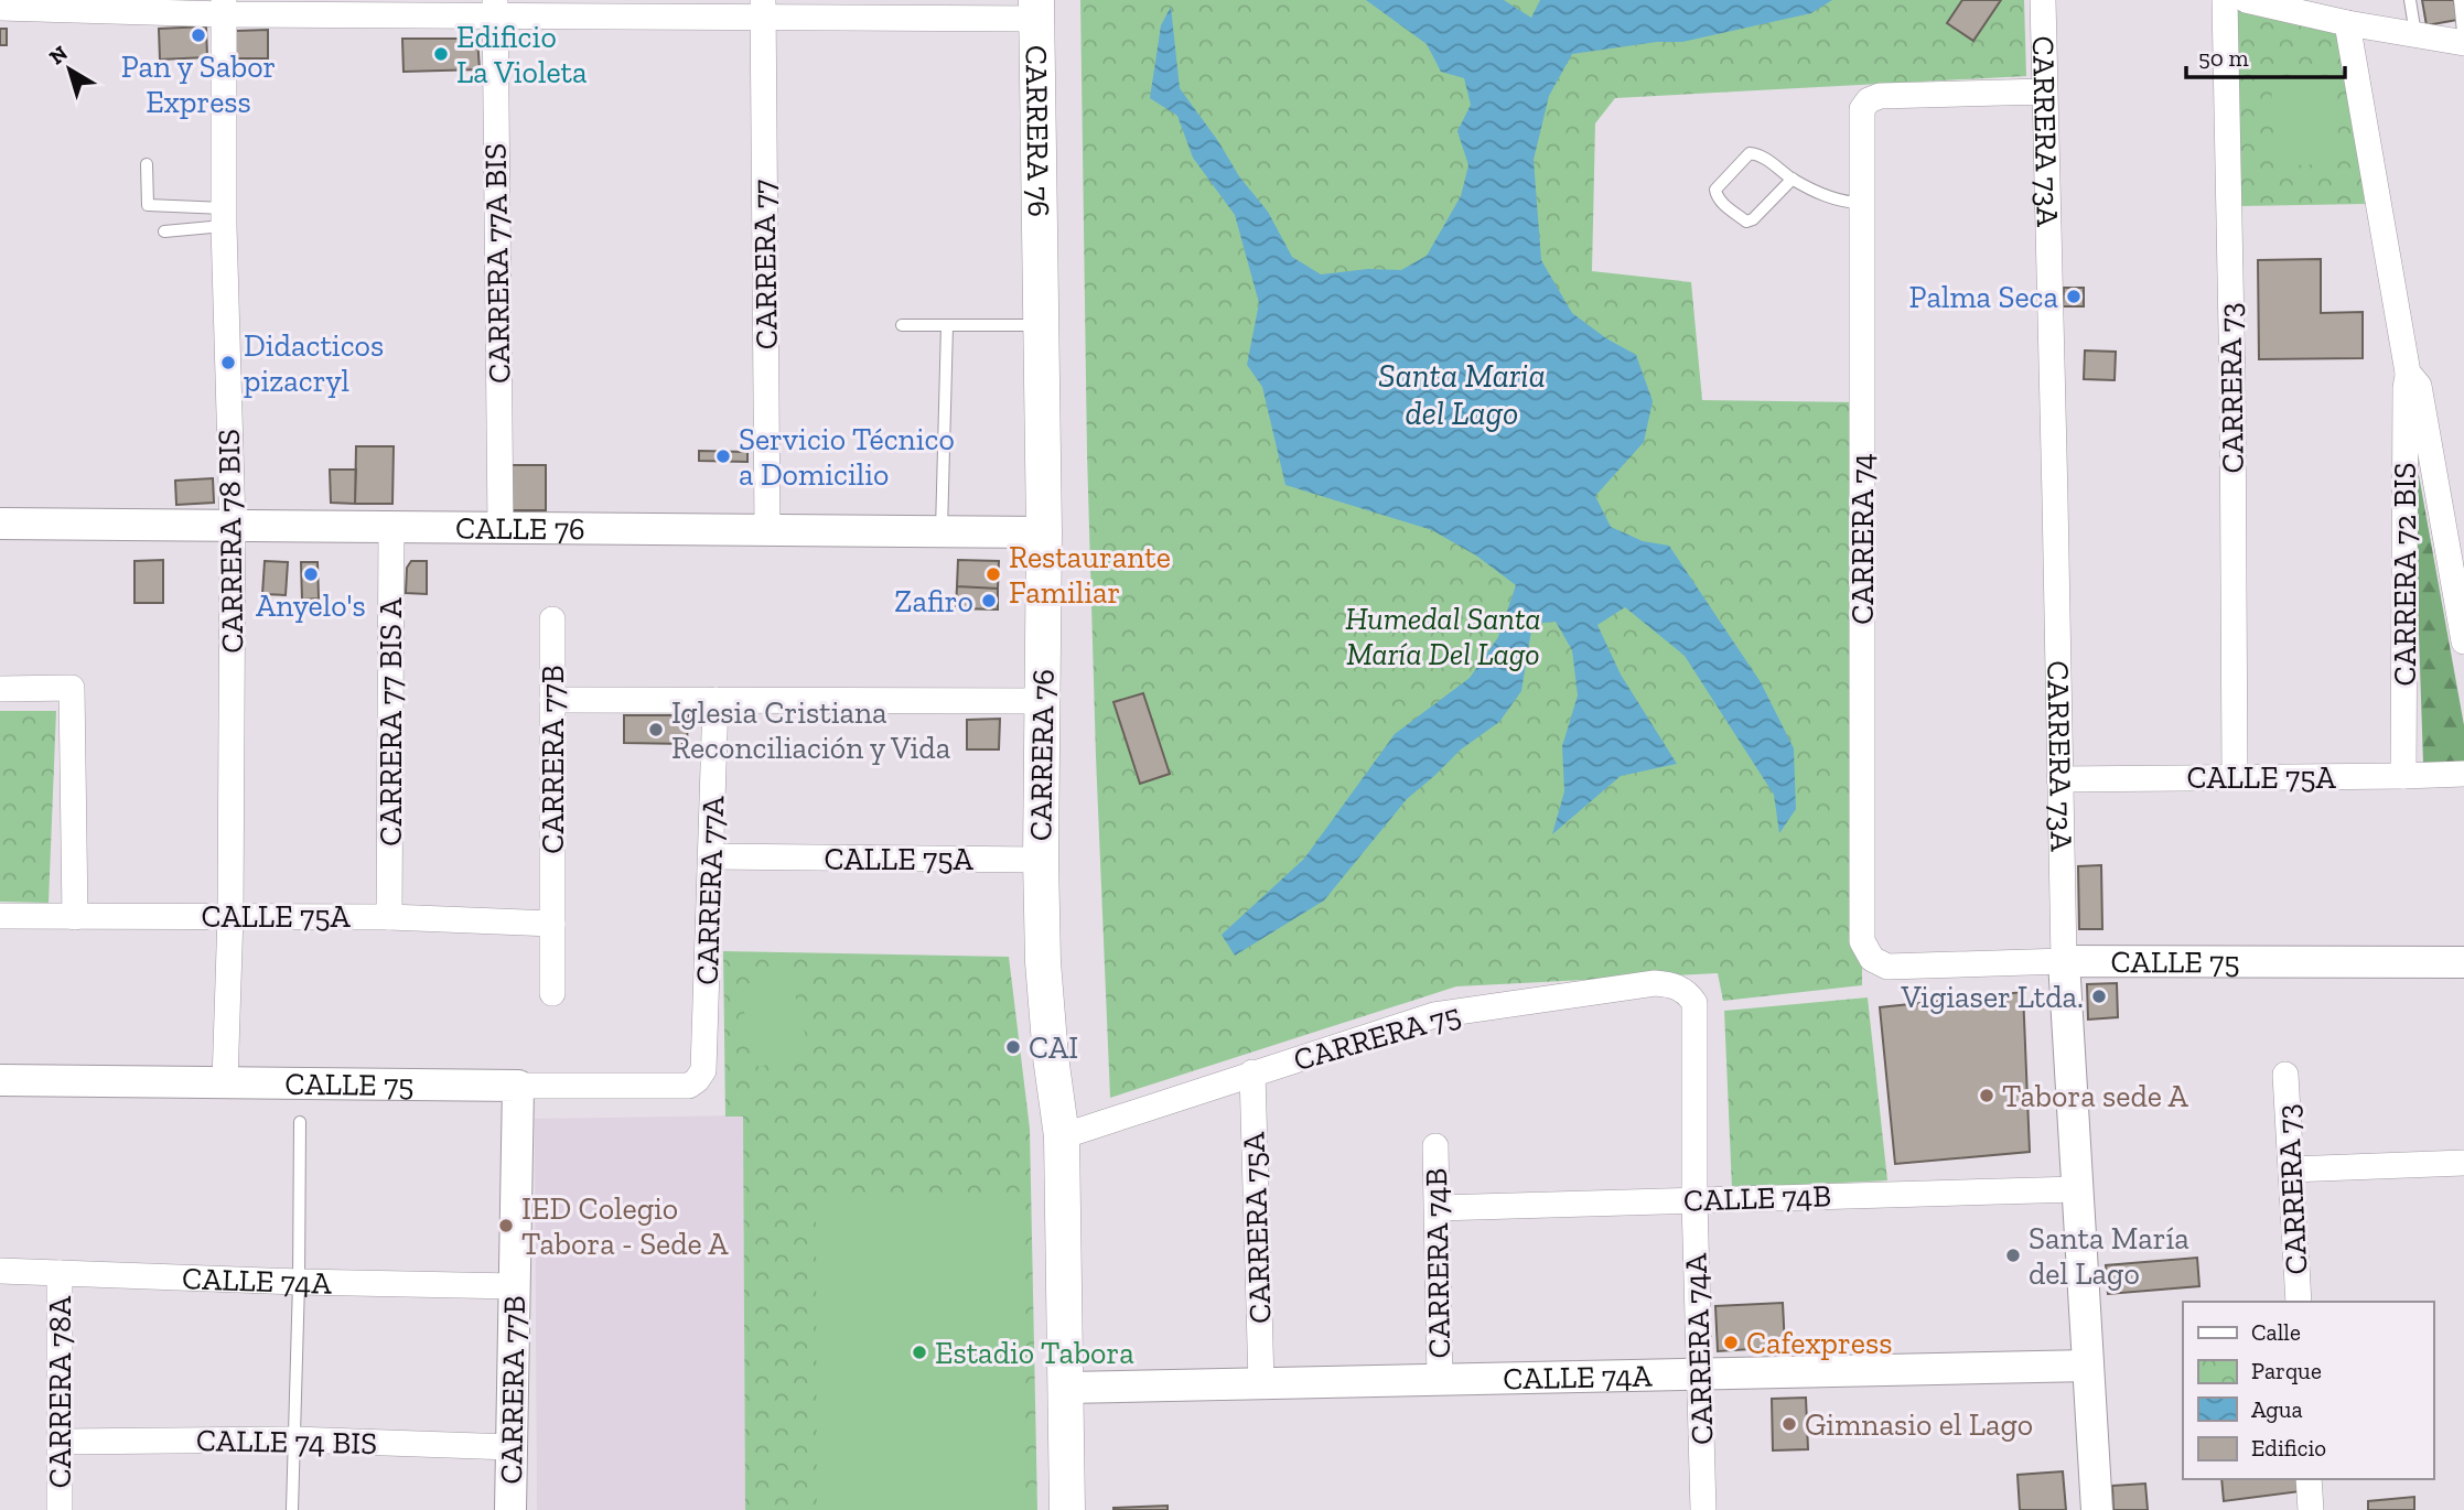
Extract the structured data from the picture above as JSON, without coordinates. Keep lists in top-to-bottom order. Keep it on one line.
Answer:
{"streets":{"main road":["CARRERA 76"],"street":["CARRERA 73A","CARRERA 77A BIS","CARRERA 77","CARRERA 73","CALLE 76","CARRERA 74","CARRERA 78 BIS","CARRERA 72 BIS","CARRERA 77 BIS A","CARRERA 77B","CALLE 75A","CARRERA 77A","CALLE 75","CARRERA 75","CALLE 74B","CARRERA 75A","CARRERA 74B","CALLE 74A","CARRERA 74A","CARRERA 78A","CALLE 74 BIS"]},"crossings":[["CARRERA 76","CALLE 76"],["CARRERA 76","CALLE 75A"],["CARRERA 76","CARRERA 75"],["CARRERA 76","CALLE 74A"],["CARRERA 73A","CARRERA 74"],["CARRERA 73A","CALLE 75A"],["CARRERA 73A","CALLE 75"],["CARRERA 73A","CALLE 74B"],["CARRERA 73A","CALLE 74A"],["CARRERA 77A BIS","CALLE 76"],["CARRERA 77","CALLE 76"],["CARRERA 73","CALLE 75A"],["CALLE 76","CARRERA 78 BIS"],["CALLE 76","CARRERA 77 BIS A"],["CARRERA 74","CALLE 75"],["CARRERA 78 BIS","CALLE 75A"],["CARRERA 78 BIS","CALLE 75"],["CARRERA 72 BIS","CALLE 75A"],["CARRERA 77 BIS A","CALLE 75A"],["CARRERA 77B","CALLE 75A"],["CARRERA 77B","CALLE 75"],["CARRERA 77B","CALLE 74A"],["CARRERA 77B","CALLE 74 BIS"],["CALLE 75A","CARRERA 77A"],["CARRERA 77A","CALLE 75"],["CARRERA 75","CARRERA 75A"],["CARRERA 75","CARRERA 74A"],["CALLE 74B","CARRERA 74B"],["CALLE 74B","CARRERA 74A"],["CARRERA 75A","CALLE 74A"],["CARRERA 74B","CALLE 74A"],["CALLE 74A","CARRERA 74A"],["CALLE 74A","CARRERA 78A"],["CARRERA 78A","CALLE 74 BIS"]],"water":["Santa Maria del Lago"],"parks":["Humedal Santa María Del Lago"],"places":["Pan y Sabor Express","Edificio La Violeta","Palma Seca","Didacticos pizacryl","Servicio Técnico a Domicilio","Anyelo's","Restaurante Familiar","Zafiro","Iglesia Cristiana Reconciliación y Vida","Vigiaser Ltda.","CAI","Tabora sede A","IED Colegio Tabora - Sede A","Santa María del Lago","Cafexpress","Estadio Tabora","Gimnasio el Lago"],"legend":["Calle","Parque","Agua","Edificio"],"scale_bar":"50 m","north":"top left"}
